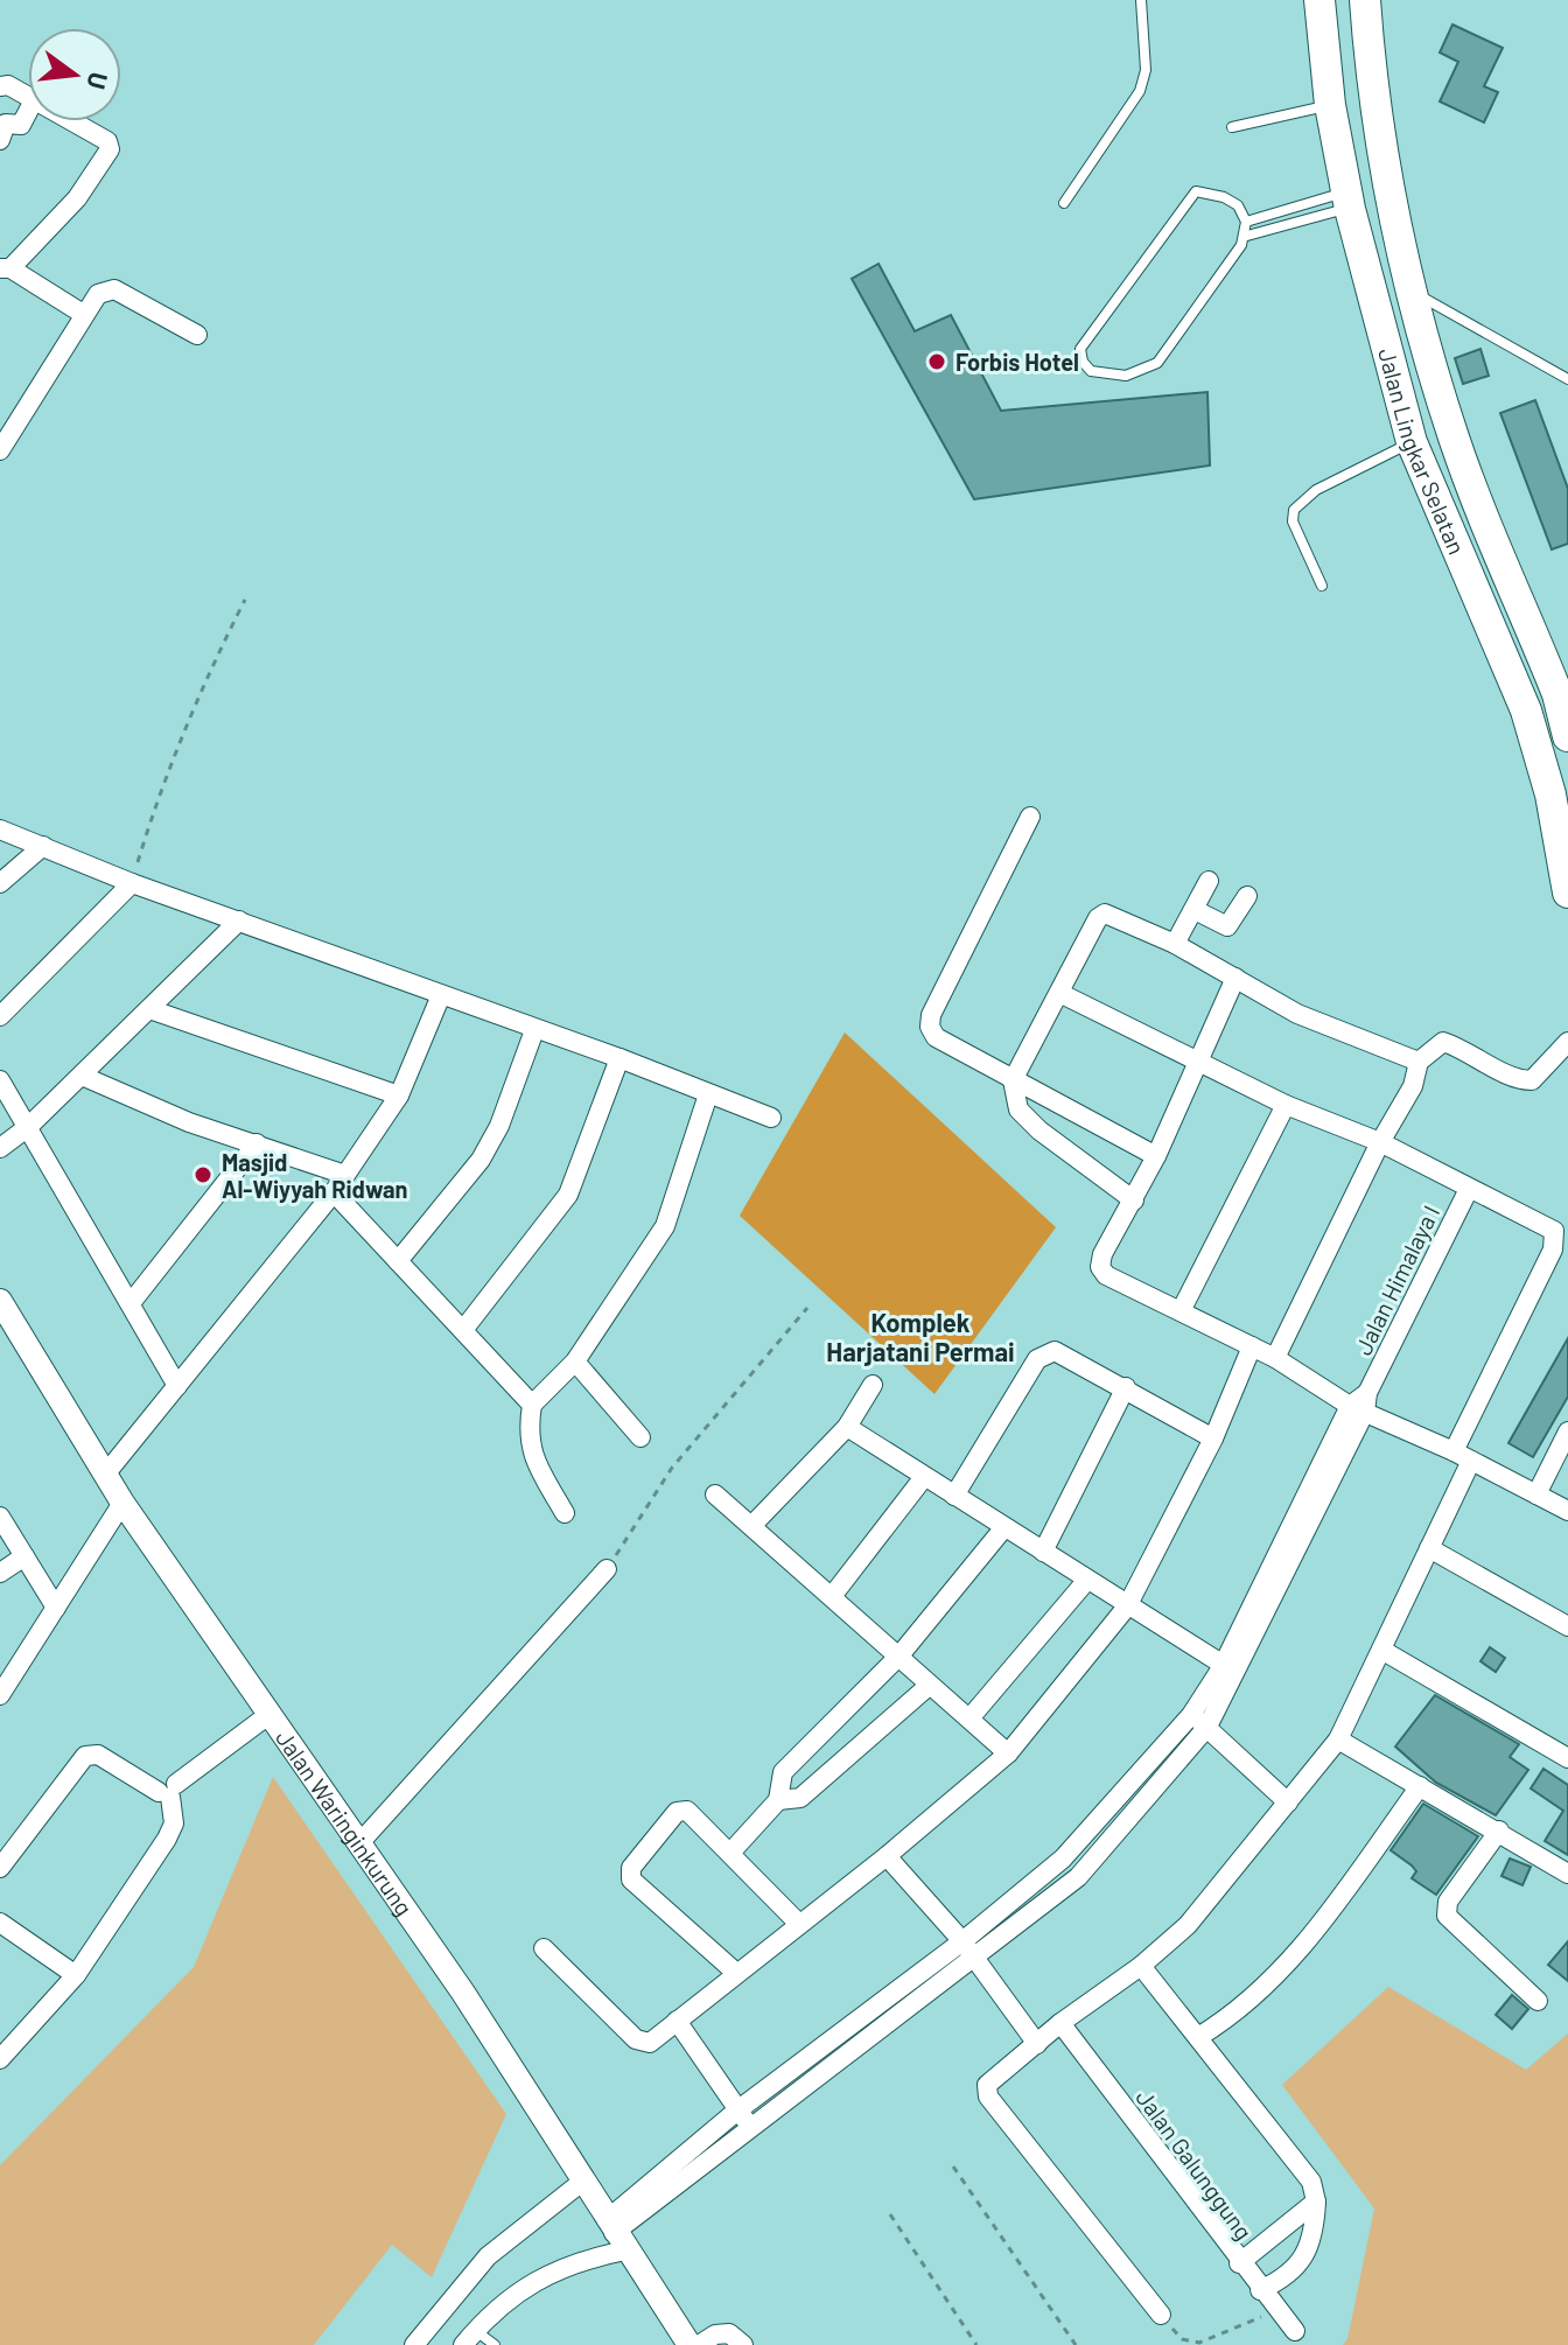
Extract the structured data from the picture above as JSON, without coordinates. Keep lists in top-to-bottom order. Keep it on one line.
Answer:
{"streets":{"highway":["Jalan Lingkar Selatan"],"street":["Jalan Himalaya I","Jalan Waringinkurung","Jalan Galunggung"]},"districts":["Komplek Harjatani Permai"],"places":["Forbis Hotel","Masjid Al-Wiyyah Ridwan"],"north":"right"}
